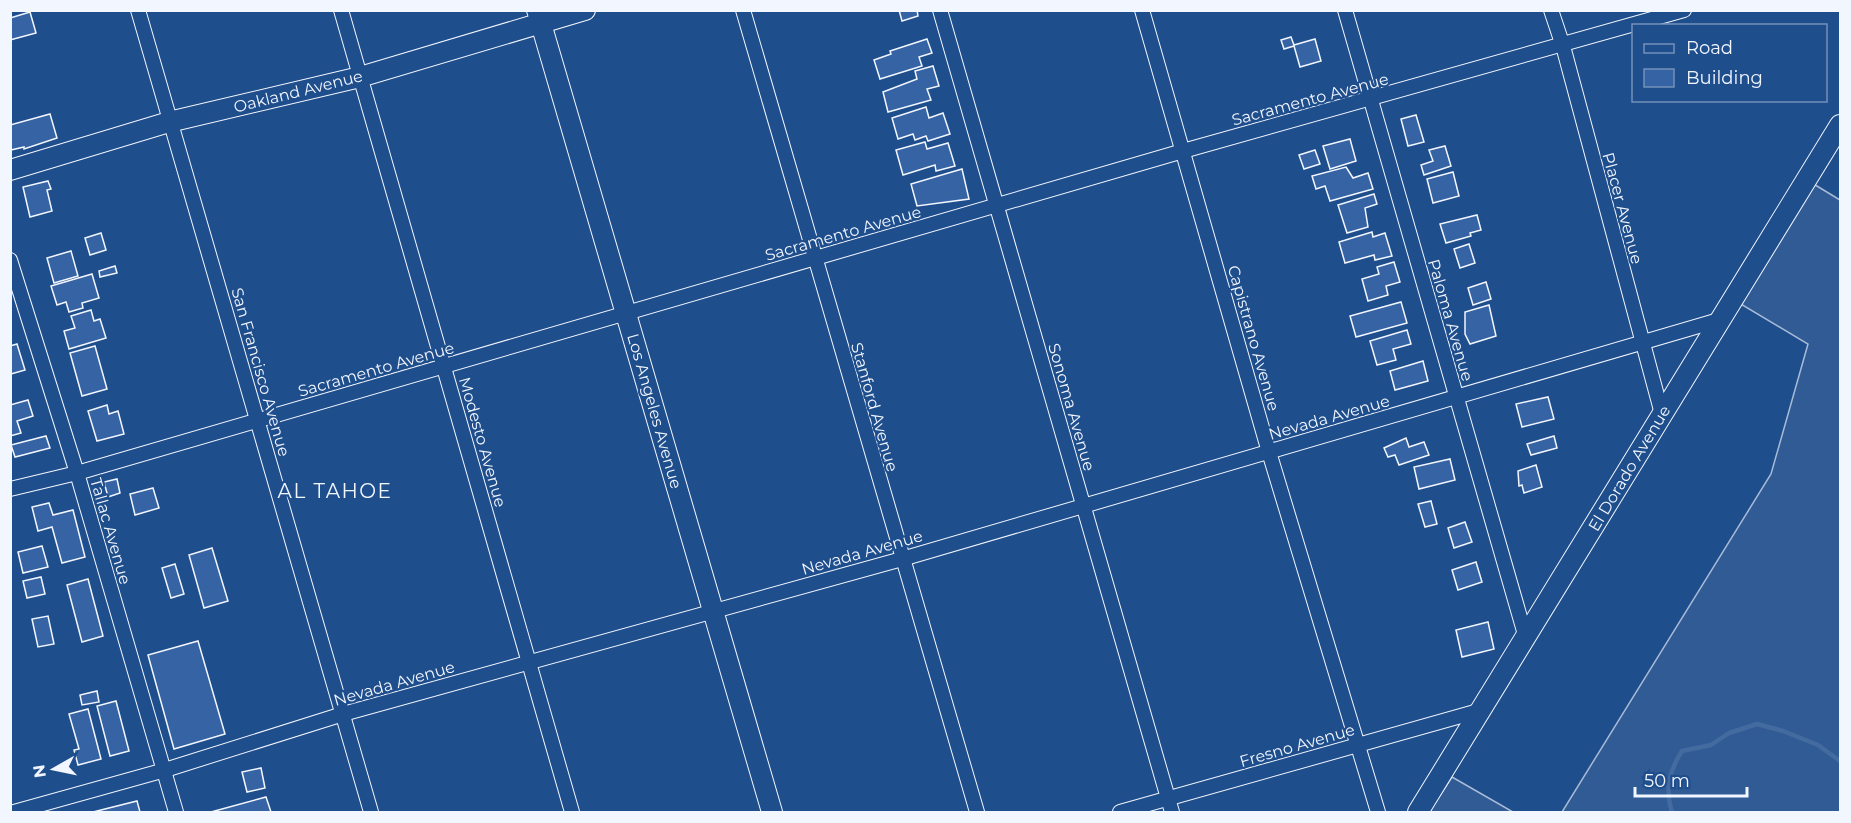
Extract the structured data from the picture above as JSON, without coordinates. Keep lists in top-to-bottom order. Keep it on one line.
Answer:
{"streets":{"street":["Oakland Avenue","Sacramento Avenue","Placer Avenue","Paloma Avenue","Capistrano Avenue","San Francisco Avenue","Stanford Avenue","Sonoma Avenue","Los Angeles Avenue","Nevada Avenue","Modesto Avenue","El Dorado Avenue","Tallac Avenue","Fresno Avenue"]},"crossings":[["Oakland Avenue","San Francisco Avenue"],["Oakland Avenue","Los Angeles Avenue"],["Oakland Avenue","Modesto Avenue"],["Sacramento Avenue","Placer Avenue"],["Sacramento Avenue","Paloma Avenue"],["Sacramento Avenue","Capistrano Avenue"],["Sacramento Avenue","San Francisco Avenue"],["Sacramento Avenue","Stanford Avenue"],["Sacramento Avenue","Sonoma Avenue"],["Sacramento Avenue","Los Angeles Avenue"],["Sacramento Avenue","Modesto Avenue"],["Sacramento Avenue","Tallac Avenue"],["Placer Avenue","Nevada Avenue"],["Placer Avenue","El Dorado Avenue"],["Paloma Avenue","Nevada Avenue"],["Paloma Avenue","El Dorado Avenue"],["Capistrano Avenue","Nevada Avenue"],["Capistrano Avenue","Fresno Avenue"],["San Francisco Avenue","Nevada Avenue"],["Stanford Avenue","Nevada Avenue"],["Sonoma Avenue","Nevada Avenue"],["Sonoma Avenue","Fresno Avenue"],["Los Angeles Avenue","Nevada Avenue"],["Nevada Avenue","Modesto Avenue"],["Nevada Avenue","El Dorado Avenue"],["Nevada Avenue","Tallac Avenue"],["El Dorado Avenue","Fresno Avenue"]],"districts":["AL TAHOE"],"legend":["Road","Building"],"scale_bar":"50 m","north":"left"}
